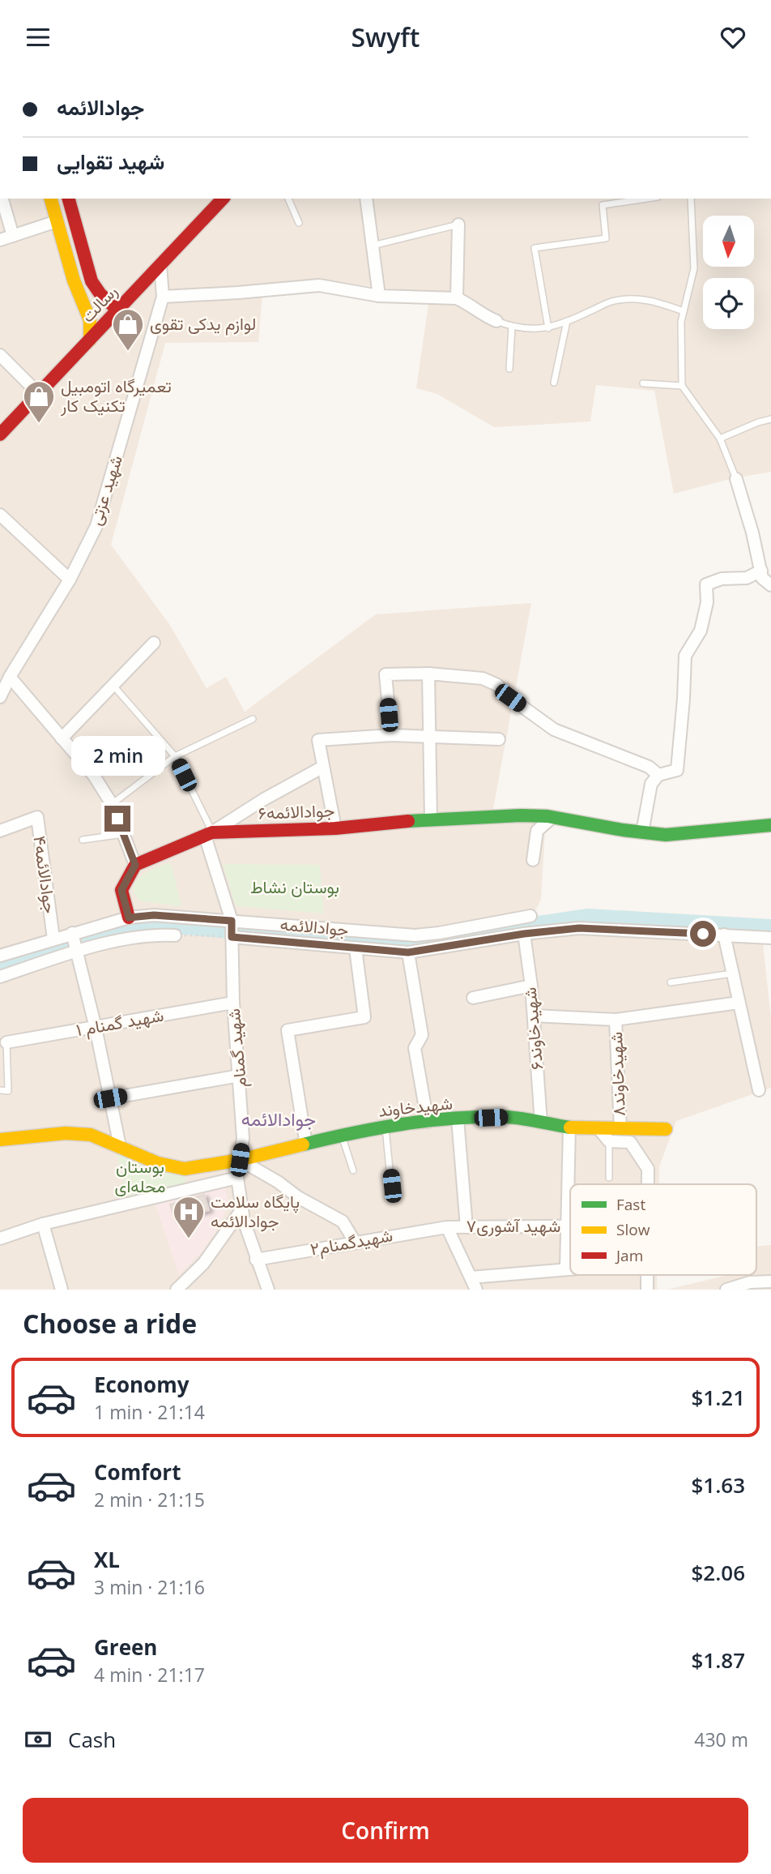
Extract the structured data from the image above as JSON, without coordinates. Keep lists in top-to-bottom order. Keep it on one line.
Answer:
{"streets":{"street":["رسالت","شهید عزتی","جوادالائمه۶","جوادالائمه۴","جوادالائمه","شهید گمنام ۱","شهیدخاوند۶","شهید گمنام","شهیدخاوند۸","شهیدخاوند","شهید آشوری۷","شهیدگمنام۲"]},"crossings":[["رسالت","شهید عزتی"],["جوادالائمه۶","شهید گمنام"],["جوادالائمه۴","جوادالائمه"],["جوادالائمه","شهیدخاوند۶"],["جوادالائمه","شهید گمنام"],["شهید گمنام ۱","شهید گمنام"],["شهیدخاوند۶","شهیدخاوند"],["شهید گمنام","شهیدخاوند"],["شهید گمنام","شهیدگمنام۲"],["شهیدخاوند۸","شهیدخاوند"],["شهید آشوری۷","شهیدگمنام۲"]],"districts":["جوادالائمه"],"parks":["بوستان نشاط","بوستان محله‌ای"],"places":{"shop":["لوازم یدکی تقوی","تعمیرگاه اتومبیل تکنیک کار"],"hospital":["پایگاه سلامت جوادالائمه"]},"legend":["Fast","Slow","Jam"],"north":"bottom","page":{"header":"Swyft","banner":["جوادالائمه","شهید تقوایی"],"bubble":"2 min","heading":"Choose a ride","list":[{"name":"Economy","note":"1 min · 21:14","value":"$1.21"},{"name":"Comfort","note":"2 min · 21:15","value":"$1.63"},{"name":"XL","note":"3 min · 21:16","value":"$2.06"},{"name":"Green","note":"4 min · 21:17","value":"$1.87"}],"pay":["Cash","430 m"],"buttons":"Confirm"}}
